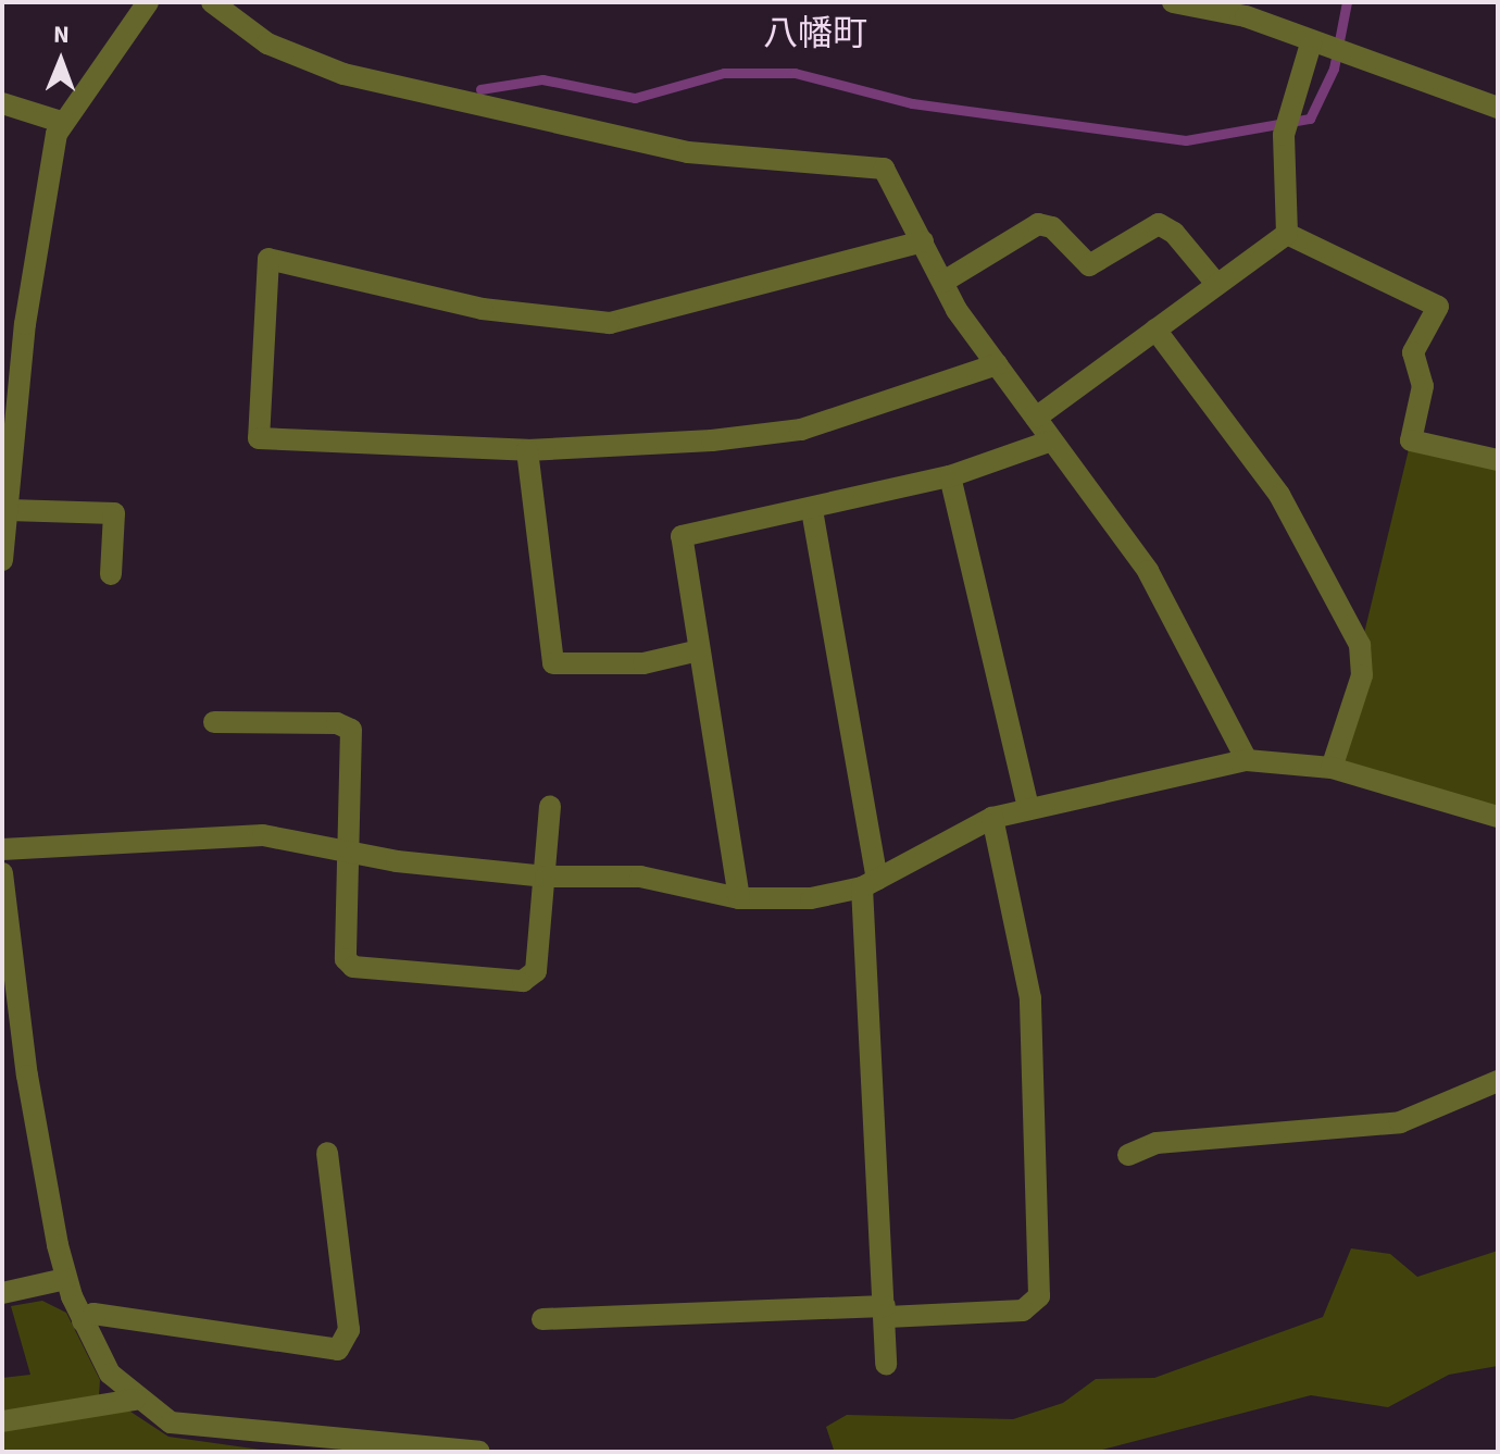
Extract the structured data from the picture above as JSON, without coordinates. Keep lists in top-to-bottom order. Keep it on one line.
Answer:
{"districts":["八幡町"],"north":"top"}
